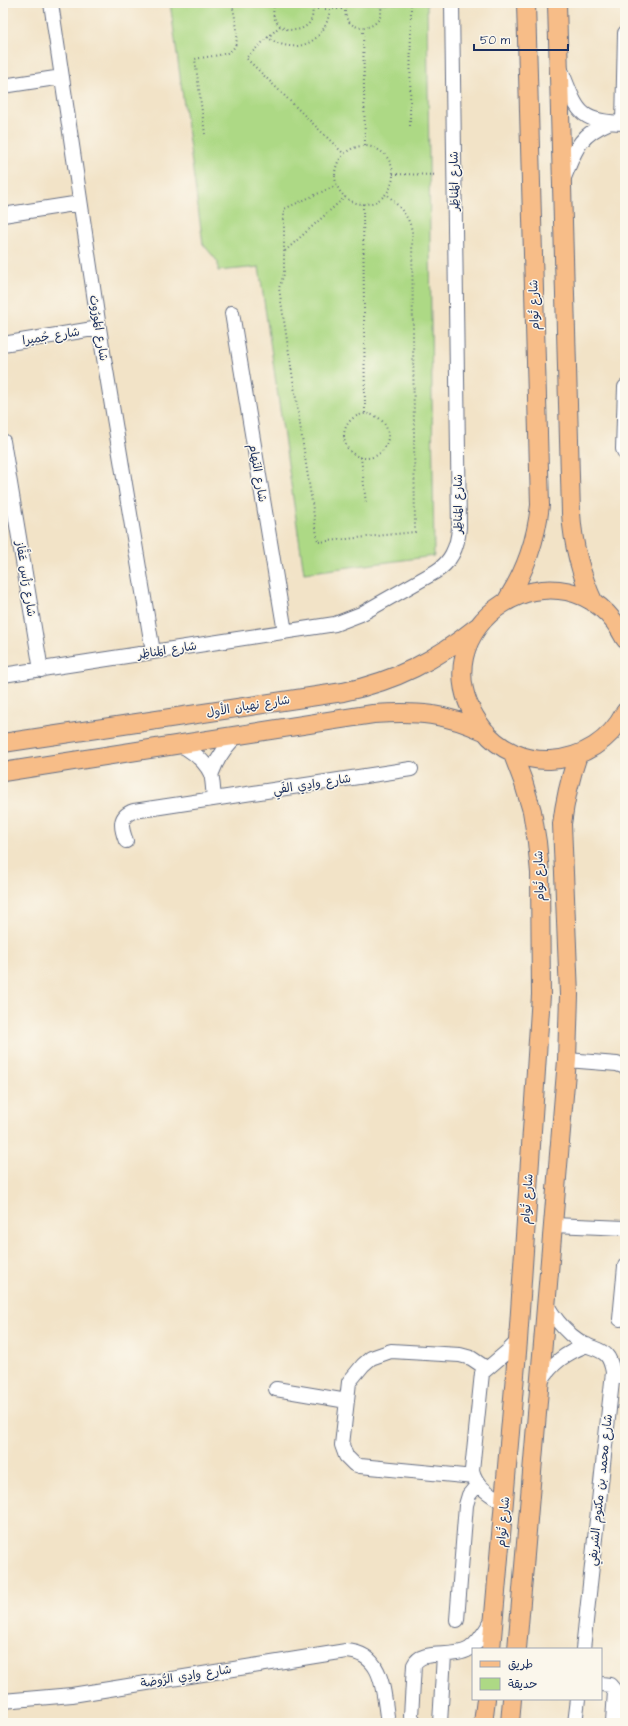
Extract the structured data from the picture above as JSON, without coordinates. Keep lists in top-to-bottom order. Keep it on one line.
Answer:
{"streets":{"main road":["شارع تُوام","شارع نهيان الأول"],"street":["شارع المَناظِر","شارع المَورُوث","شارع جُميرا","شارع النَهام","شارع رَأس عَفَّاز","شارع وادِي الفَي","شارع محمد بن مكتوم الشريفي","شارع وادِي الرُّوضة"]},"crossings":[["شارع المَناظِر","شارع المَورُوث"],["شارع المَناظِر","شارع النَهام"],["شارع المَناظِر","شارع رَأس عَفَّاز"],["شارع تُوام","شارع محمد بن مكتوم الشريفي"],["شارع المَورُوث","شارع جُميرا"]],"legend":["طريق","حديقة"],"scale_bar":"50 m"}
